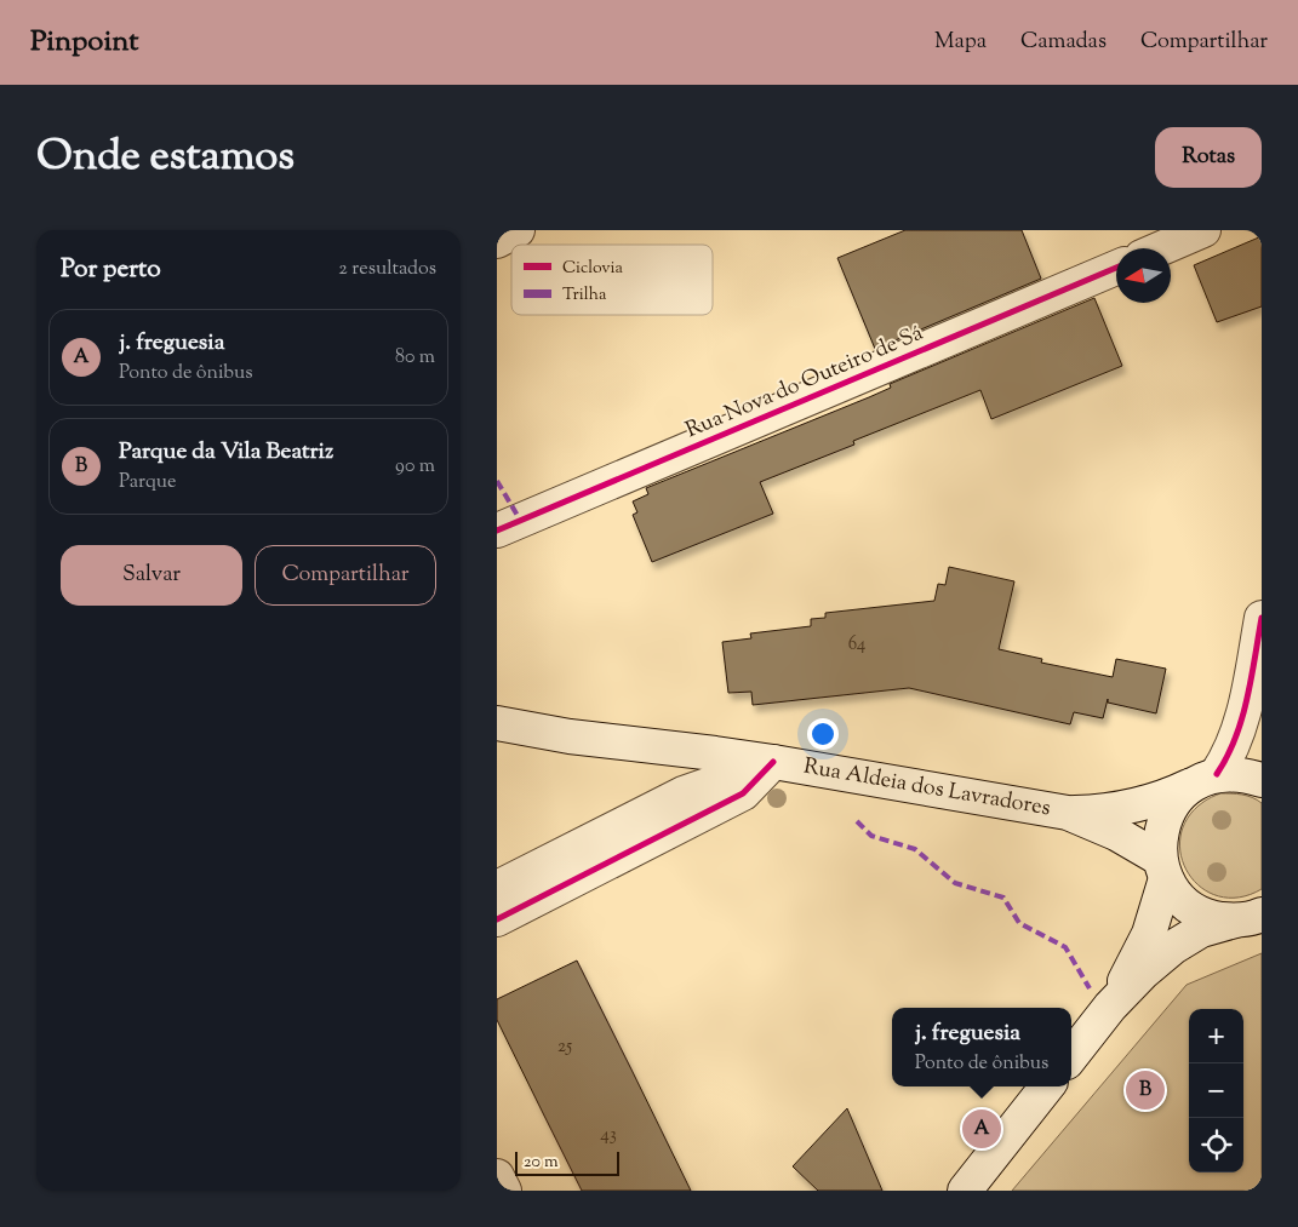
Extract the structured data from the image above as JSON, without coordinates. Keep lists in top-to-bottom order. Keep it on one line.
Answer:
{"streets":{"street":["Rua Nova do Outeiro de Sá","Rua Aldeia dos Lavradores"]},"house_numbers":["64","25","43"],"legend":["Ciclovia","Trilha"],"scale_bar":"20 m","north":"left","page":{"header":"Pinpoint","nav":["Mapa","Camadas","Compartilhar"],"title":"Onde estamos","buttons":["Rotas",["Salvar","Compartilhar"]],"heading":["Por perto","2 resultados"],"list":[{"mark":"A","name":"j. freguesia","note":"Ponto de ônibus","value":"80 m"},{"mark":"B","name":"Parque da Vila Beatriz","note":"Parque","value":"90 m"}],"popup":["j. freguesia","Ponto de ônibus"],"map_buttons":["+","−"],"pins":["B","A"],"scale":"20 m"}}
